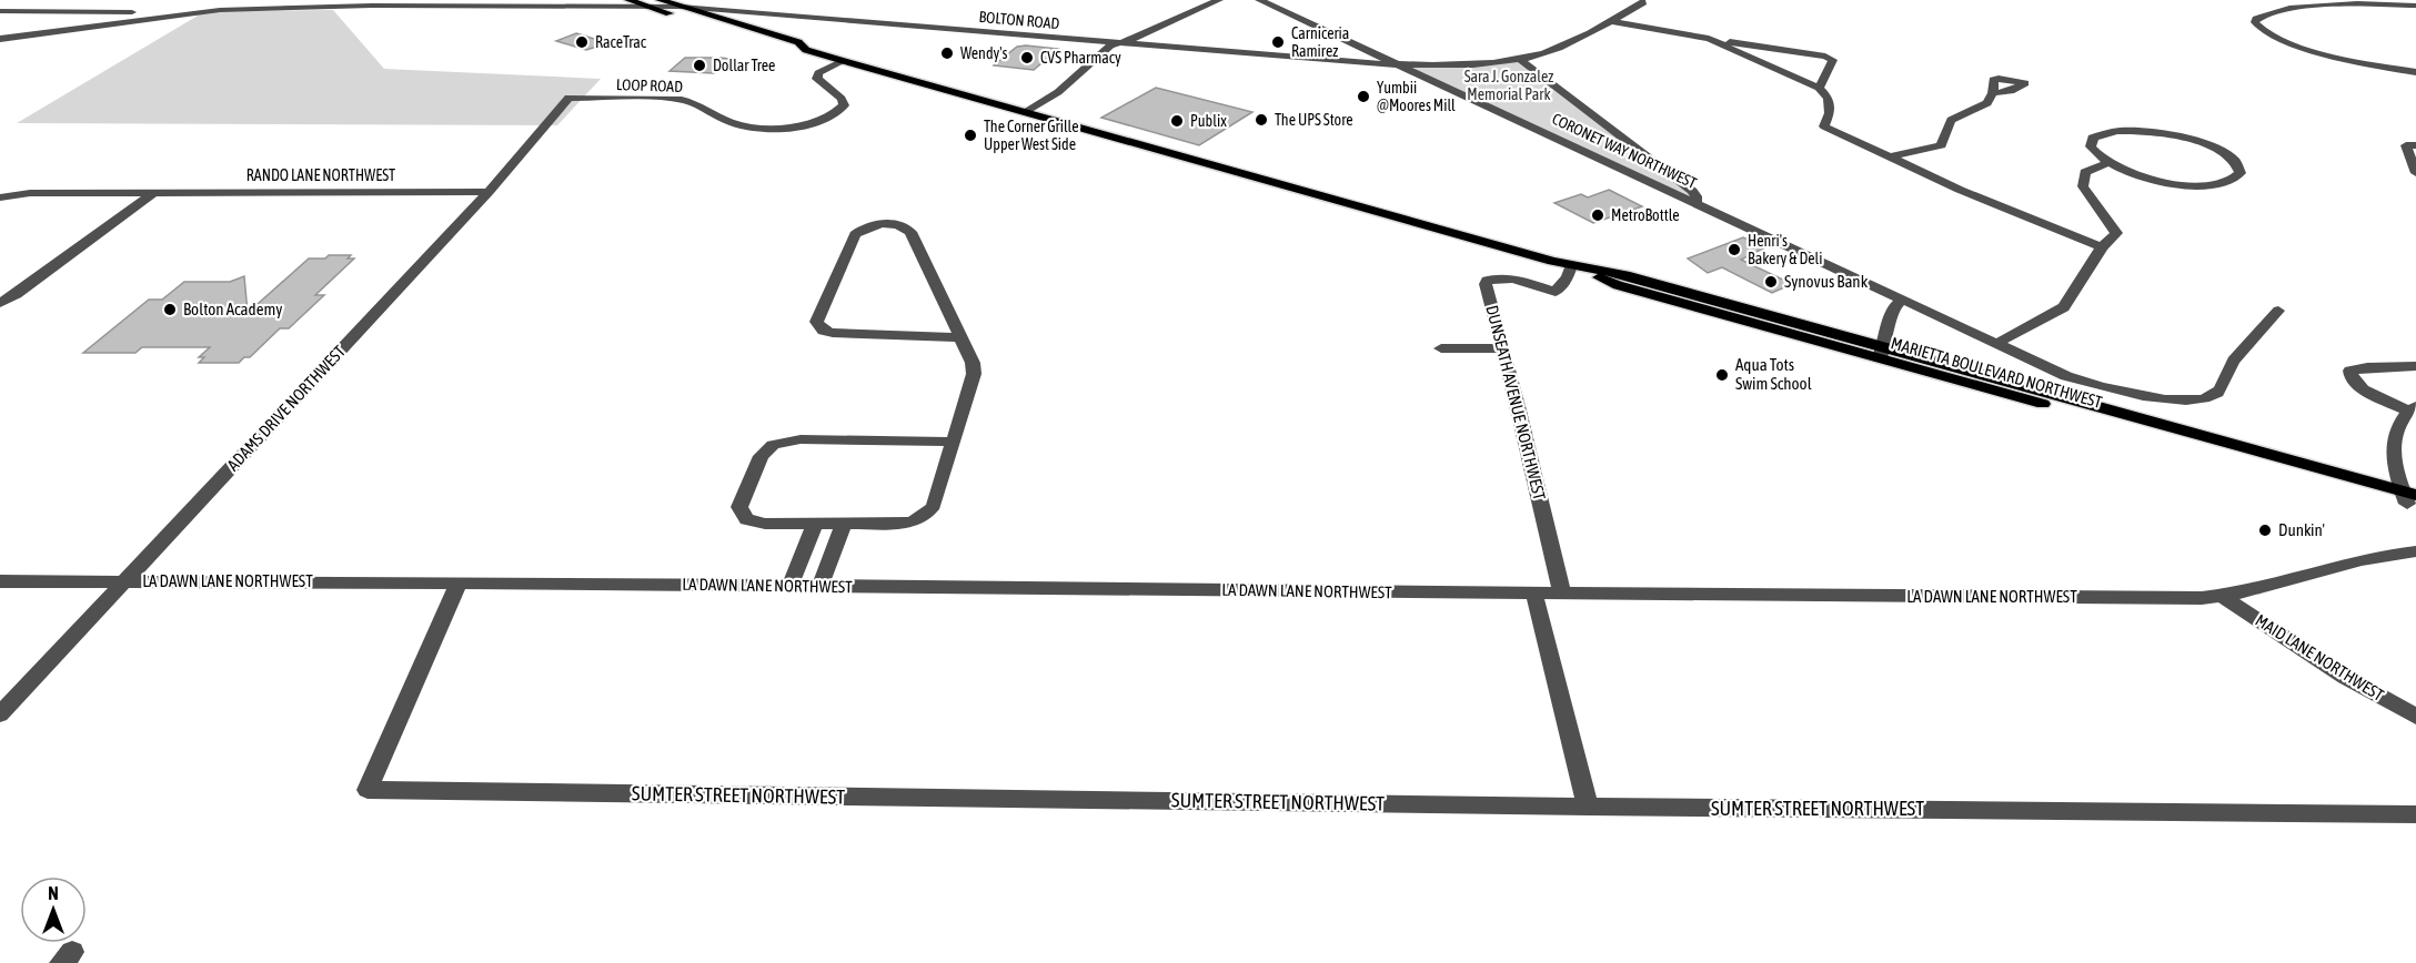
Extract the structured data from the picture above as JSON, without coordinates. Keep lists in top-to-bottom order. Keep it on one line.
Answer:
{"streets":{"main road":["MARIETTA BOULEVARD NORTHWEST"],"street":["BOLTON ROAD","LOOP ROAD","CORONET WAY NORTHWEST","RANDO LANE NORTHWEST","DUNSEATH AVENUE NORTHWEST","ADAMS DRIVE NORTHWEST","LA DAWN LANE NORTHWEST","MAID LANE NORTHWEST","SUMTER STREET NORTHWEST"]},"crossings":[["BOLTON ROAD","CORONET WAY NORTHWEST"],["LOOP ROAD","MARIETTA BOULEVARD NORTHWEST"],["LOOP ROAD","ADAMS DRIVE NORTHWEST"],["RANDO LANE NORTHWEST","ADAMS DRIVE NORTHWEST"],["MARIETTA BOULEVARD NORTHWEST","DUNSEATH AVENUE NORTHWEST"],["DUNSEATH AVENUE NORTHWEST","LA DAWN LANE NORTHWEST"],["ADAMS DRIVE NORTHWEST","LA DAWN LANE NORTHWEST"],["LA DAWN LANE NORTHWEST","MAID LANE NORTHWEST"],["LA DAWN LANE NORTHWEST","SUMTER STREET NORTHWEST"]],"parks":["Sara J. Gonzalez Memorial Park"],"places":["RaceTrac","Carniceria Ramirez","Wendy's","CVS Pharmacy","Dollar Tree","Yumbii @Moores Mill","The UPS Store","Publix","The Corner Grille Upper West Side","MetroBottle","Henri's Bakery & Deli","Synovus Bank","Bolton Academy","Aqua Tots Swim School","Dunkin'"],"north":"top"}
